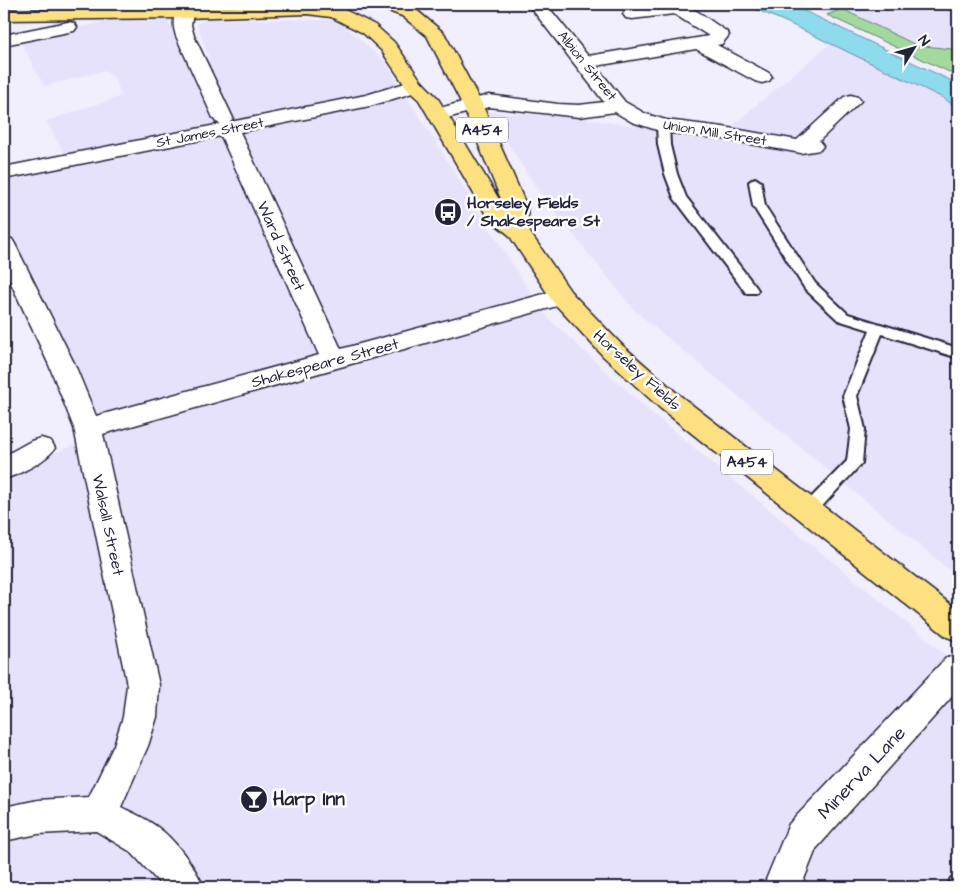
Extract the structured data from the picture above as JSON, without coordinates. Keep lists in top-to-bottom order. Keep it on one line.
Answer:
{"streets":{"highway":["A454","Horseley Fields"],"street":["Albion Street","St James Street","Union Mill Street","Ward Street","Shakespeare Street","Walsall Street","Minerva Lane"]},"crossings":[["Albion Street","Union Mill Street"],["A454","St James Street"],["A454","Ward Street"],["A454","Horseley Fields"],["St James Street","Ward Street"],["St James Street","Horseley Fields"],["Ward Street","Shakespeare Street"],["Shakespeare Street","Horseley Fields"],["Shakespeare Street","Walsall Street"]],"places":{"bus stop":["Horseley Fields / Shakespeare St"],"bar":["Harp Inn"]},"north":"top right"}
